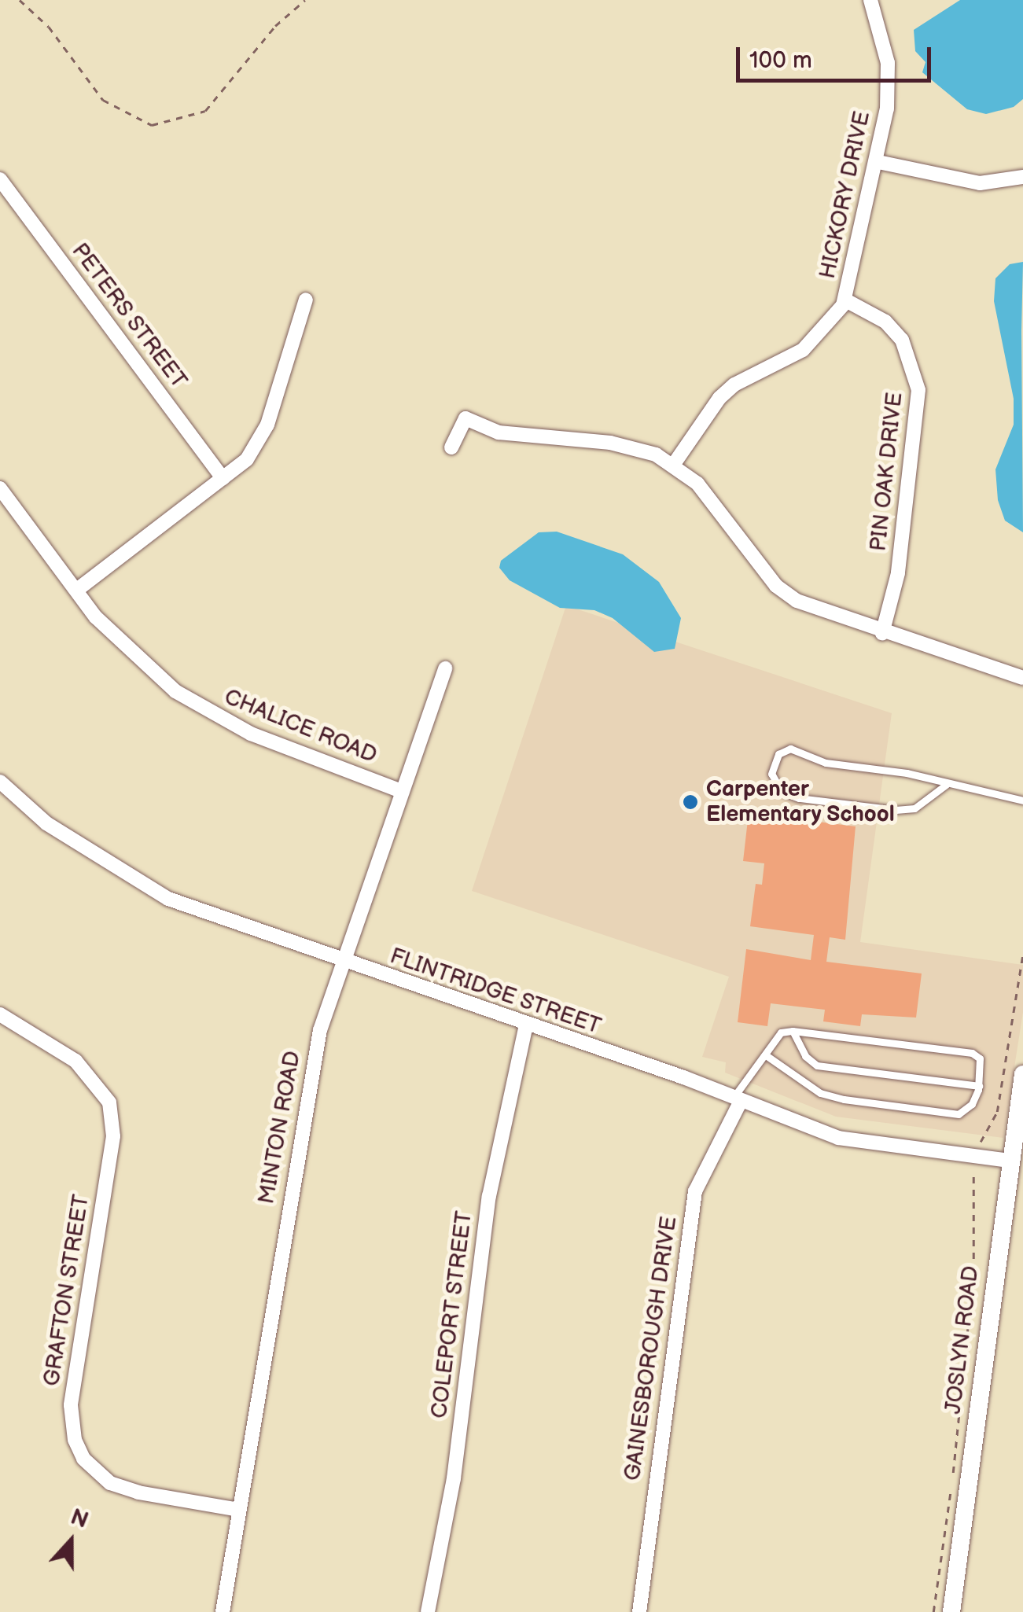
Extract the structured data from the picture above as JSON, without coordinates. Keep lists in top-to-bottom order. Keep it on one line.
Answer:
{"streets":{"street":["HICKORY DRIVE","PETERS STREET","PIN OAK DRIVE","CHALICE ROAD","FLINTRIDGE STREET","MINTON ROAD","GRAFTON STREET","COLEPORT STREET","JOSLYN ROAD","GAINESBOROUGH DRIVE"]},"crossings":[["HICKORY DRIVE","PIN OAK DRIVE"],["CHALICE ROAD","MINTON ROAD"],["FLINTRIDGE STREET","MINTON ROAD"],["FLINTRIDGE STREET","COLEPORT STREET"],["FLINTRIDGE STREET","JOSLYN ROAD"],["FLINTRIDGE STREET","GAINESBOROUGH DRIVE"],["MINTON ROAD","GRAFTON STREET"]],"places":["Carpenter Elementary School"],"scale_bar":"100 m","north":"top"}
